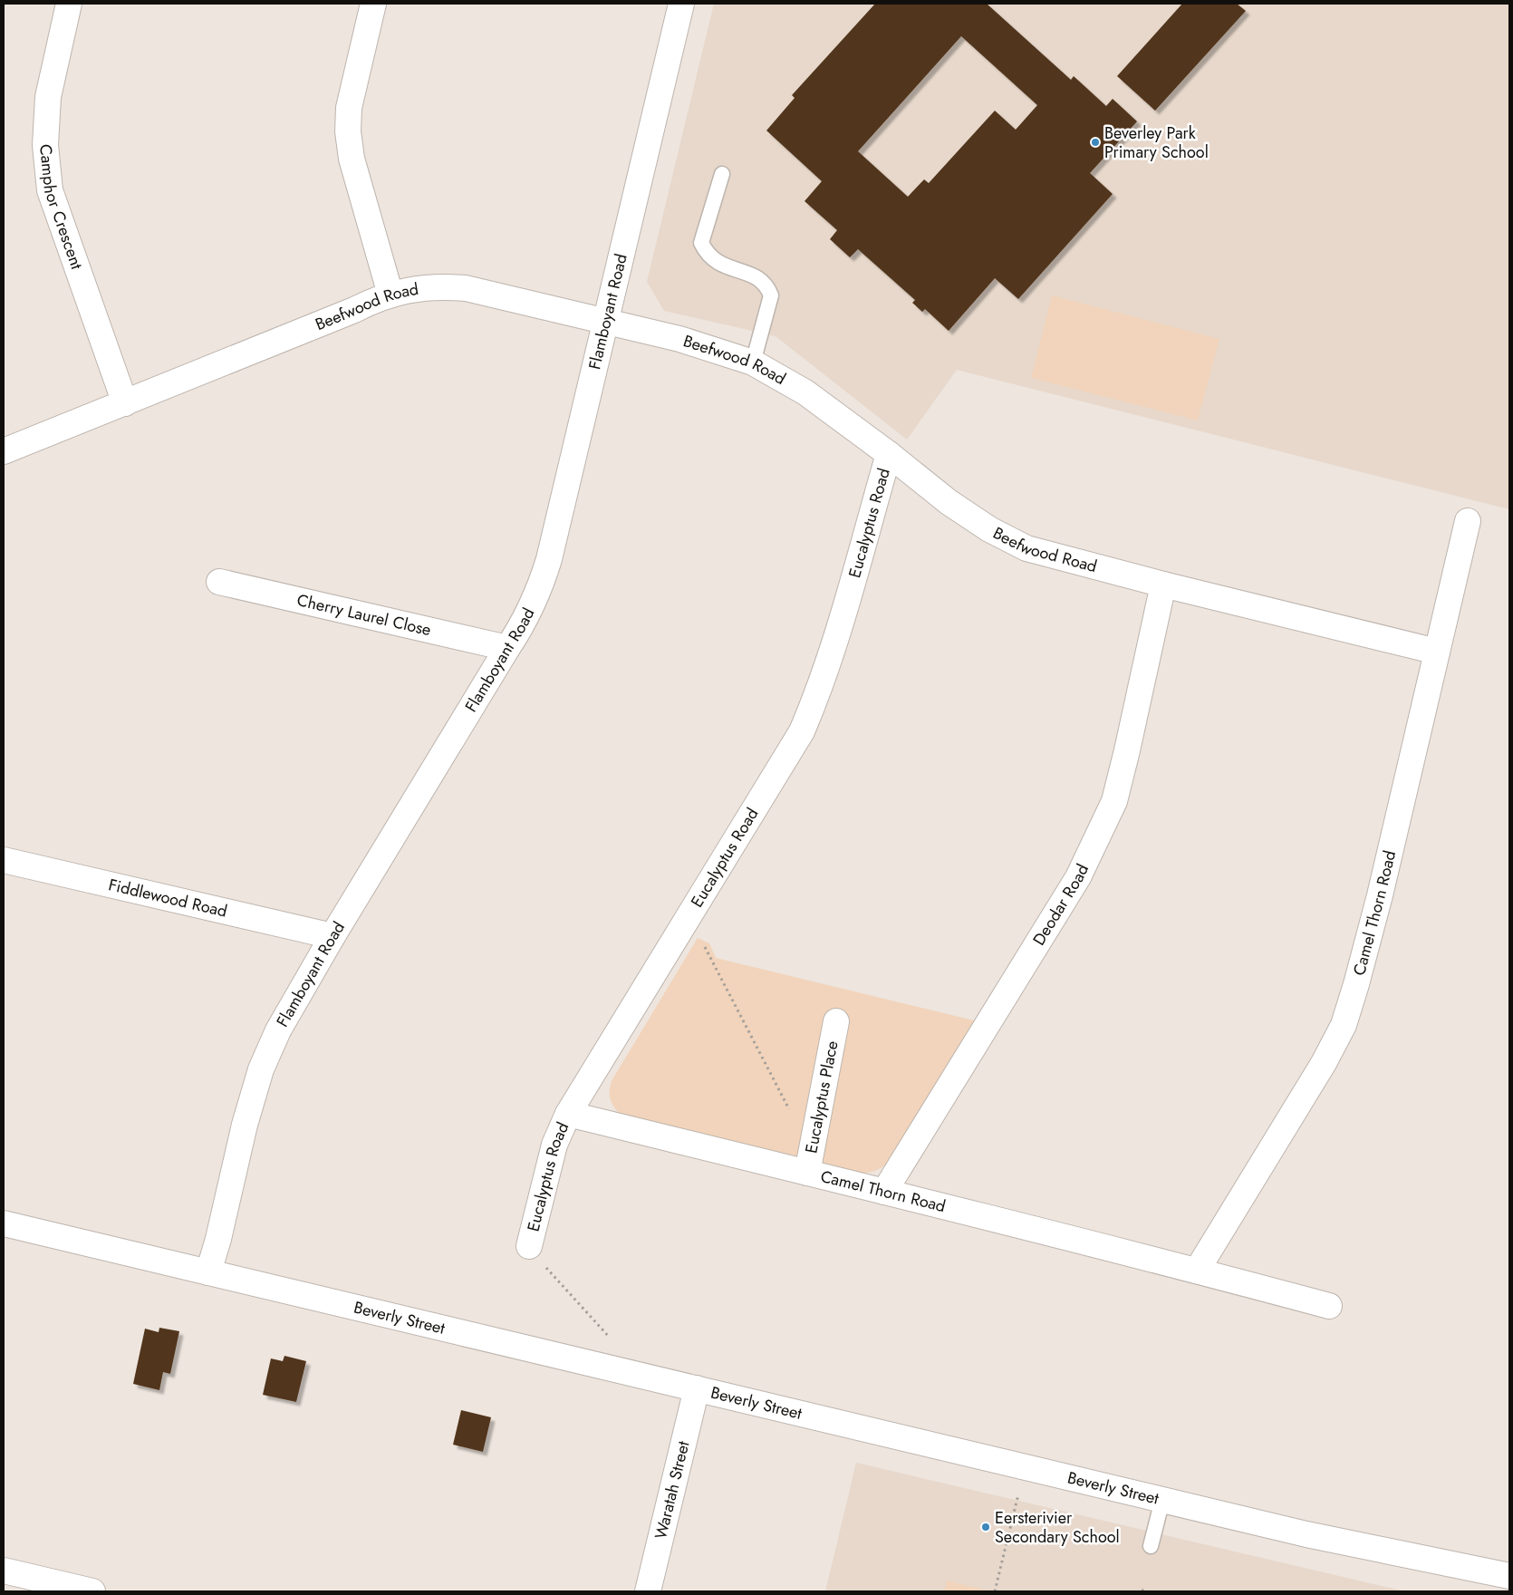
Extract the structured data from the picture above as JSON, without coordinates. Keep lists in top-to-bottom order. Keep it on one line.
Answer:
{"streets":{"street":["Camphor Crescent","Beefwood Road","Flamboyant Road","Eucalyptus Road","Cherry Laurel Close","Fiddlewood Road","Deodar Road","Camel Thorn Road","Eucalyptus Place","Beverly Street","Waratah Street"]},"crossings":[["Camphor Crescent","Beefwood Road"],["Beefwood Road","Flamboyant Road"],["Beefwood Road","Eucalyptus Road"],["Beefwood Road","Deodar Road"],["Beefwood Road","Camel Thorn Road"],["Flamboyant Road","Cherry Laurel Close"],["Flamboyant Road","Fiddlewood Road"],["Flamboyant Road","Beverly Street"],["Eucalyptus Road","Camel Thorn Road"],["Deodar Road","Camel Thorn Road"],["Camel Thorn Road","Eucalyptus Place"],["Beverly Street","Waratah Street"]],"places":["Beverley Park Primary School","Eersterivier Secondary School"]}
